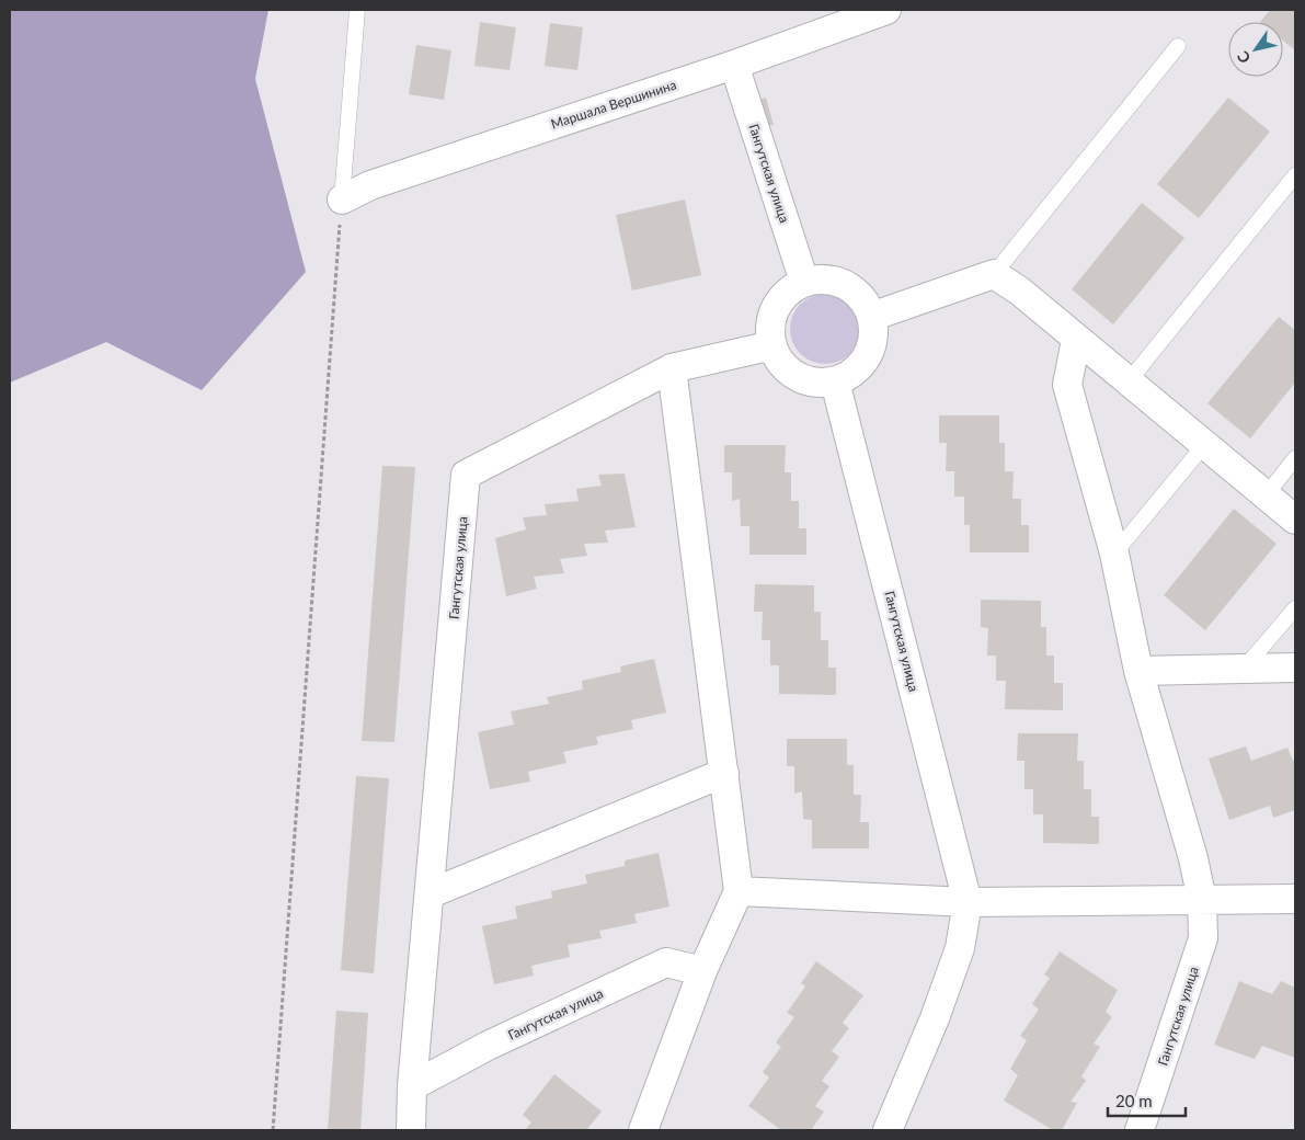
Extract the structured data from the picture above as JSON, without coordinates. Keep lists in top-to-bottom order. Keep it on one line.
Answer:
{"streets":{"street":["Маршала Вершинина","Гангутская улица"]},"crossings":[["Маршала Вершинина","Гангутская улица"]],"scale_bar":"20 m","north":"bottom left"}
